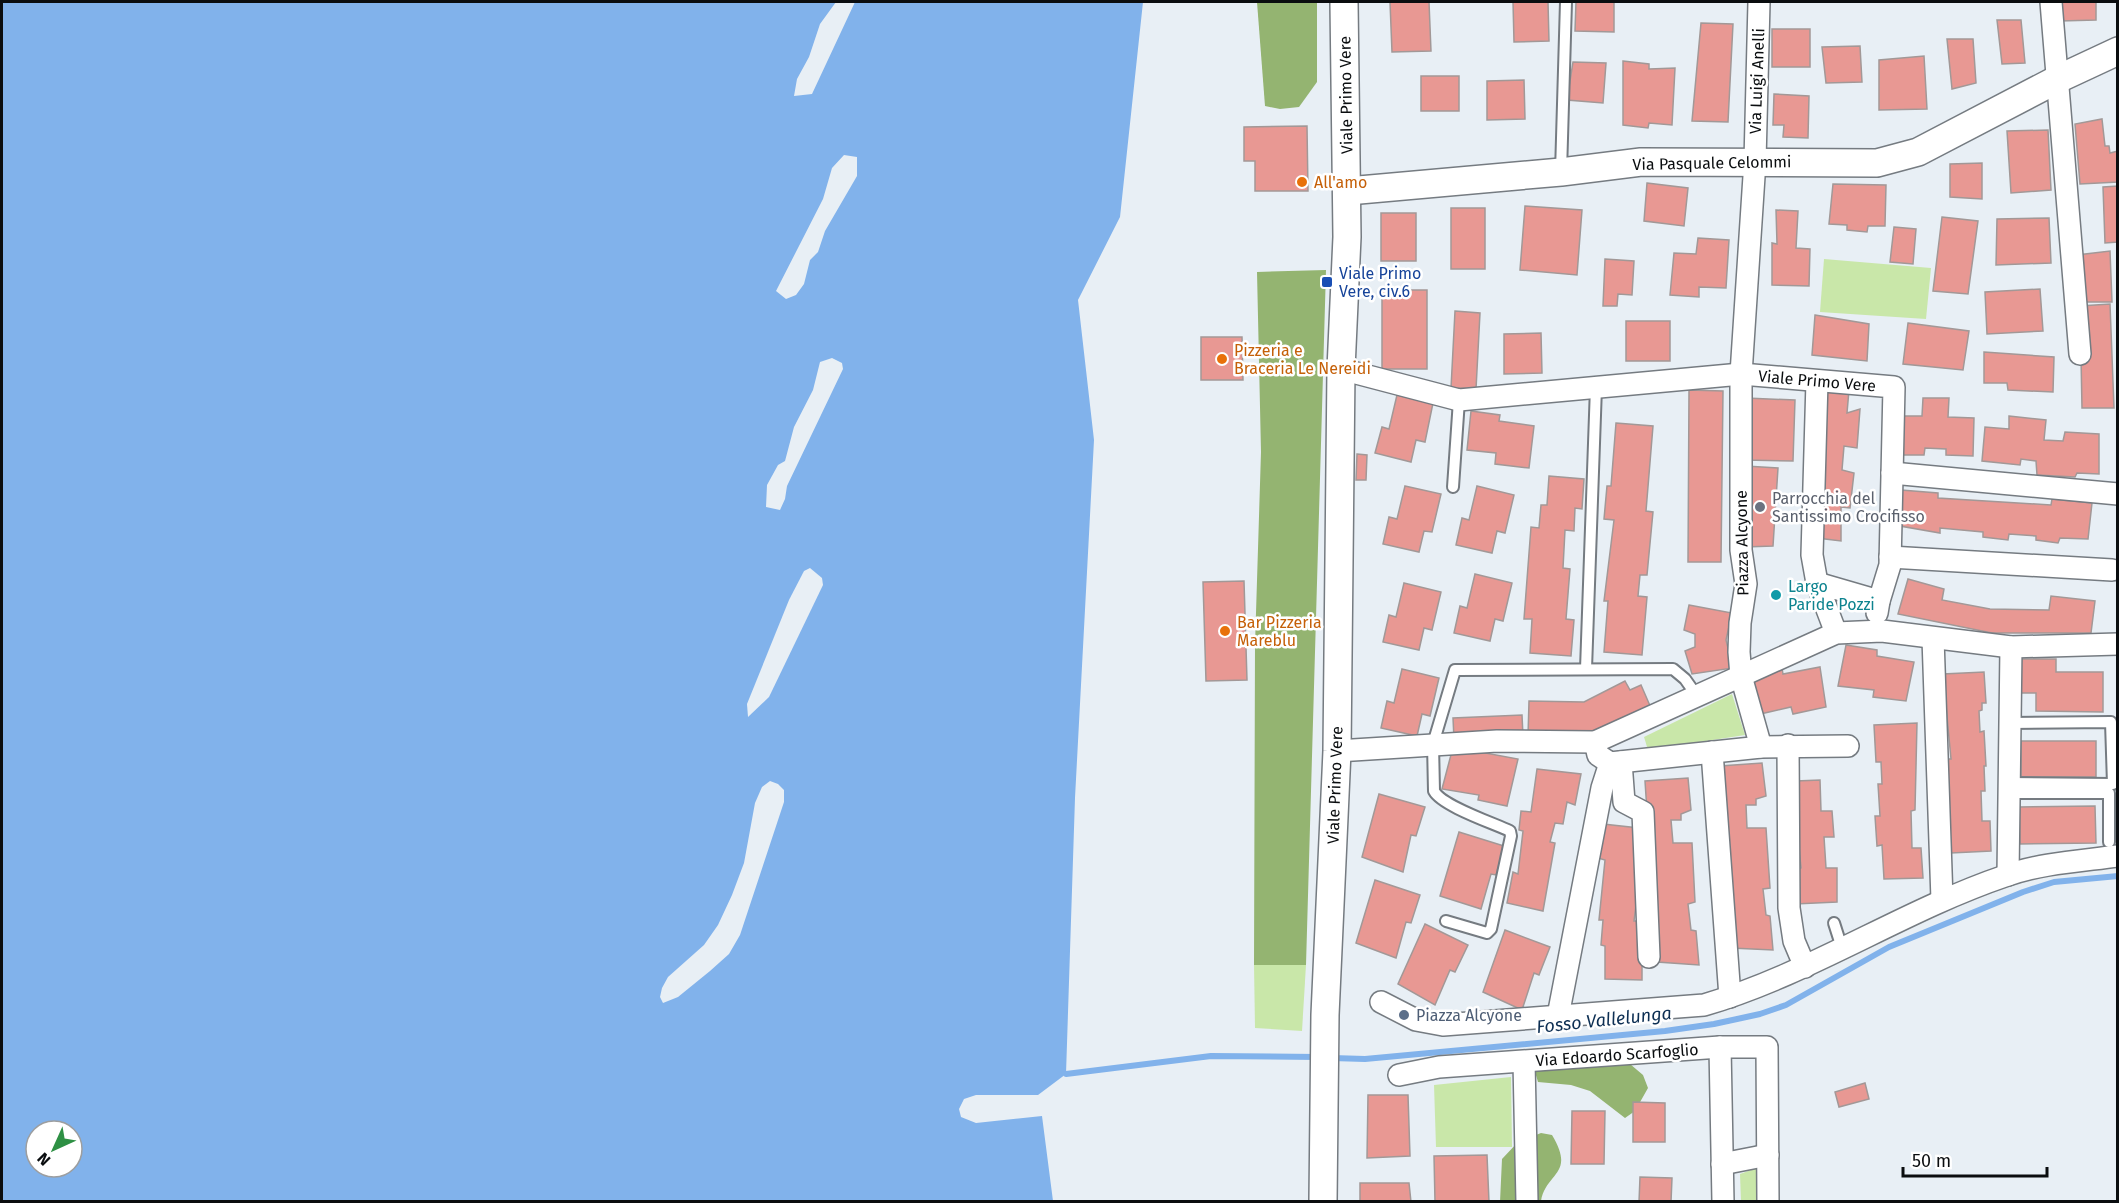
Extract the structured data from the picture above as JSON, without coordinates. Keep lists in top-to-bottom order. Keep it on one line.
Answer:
{"streets":{"street":["Via Luigi Anelli","Viale Primo Vere","Via Pasquale Celommi","Piazza Alcyone","Via Edoardo Scarfoglio"]},"crossings":[["Via Luigi Anelli","Via Pasquale Celommi"],["Via Luigi Anelli","Piazza Alcyone"],["Viale Primo Vere","Via Pasquale Celommi"],["Viale Primo Vere","Piazza Alcyone"],["Via Pasquale Celommi","Piazza Alcyone"]],"water":["Fosso Vallelunga"],"places":{"other":["All'amo","Pizzeria e Braceria Le Nereidi","Parrocchia del Santissimo Crocifisso","Largo Paride Pozzi","Bar Pizzeria Mareblu","Piazza Alcyone"],"transit":["Viale Primo Vere, civ.6"]},"scale_bar":"50 m","north":"bottom left"}
